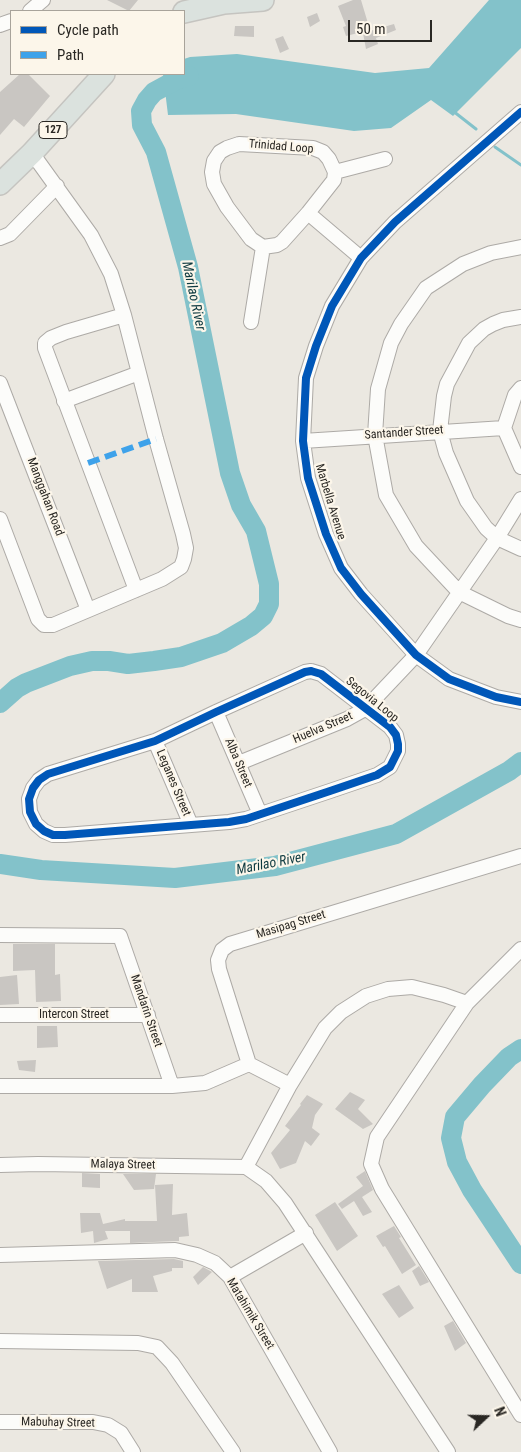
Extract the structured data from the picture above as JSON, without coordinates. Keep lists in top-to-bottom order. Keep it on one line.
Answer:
{"streets":{"main road":["127"],"street":["Trinidad Loop","Santander Street","Manggahan Road","Marbella Avenue","Segovia Loop","Huelva Street","Alba Street","Leganes Street","Masipag Street","Mandarin Street","Intercon Street","Malaya Street","Matahimik Street","Mabuhay Street"]},"crossings":[["Santander Street","Marbella Avenue"],["Marbella Avenue","Huelva Street"],["Segovia Loop","Huelva Street"],["Segovia Loop","Alba Street"],["Segovia Loop","Leganes Street"],["Huelva Street","Alba Street"],["Mandarin Street","Intercon Street"]],"water":["Marilao River"],"legend":["Cycle path","Path"],"scale_bar":"50 m","north":"right"}
